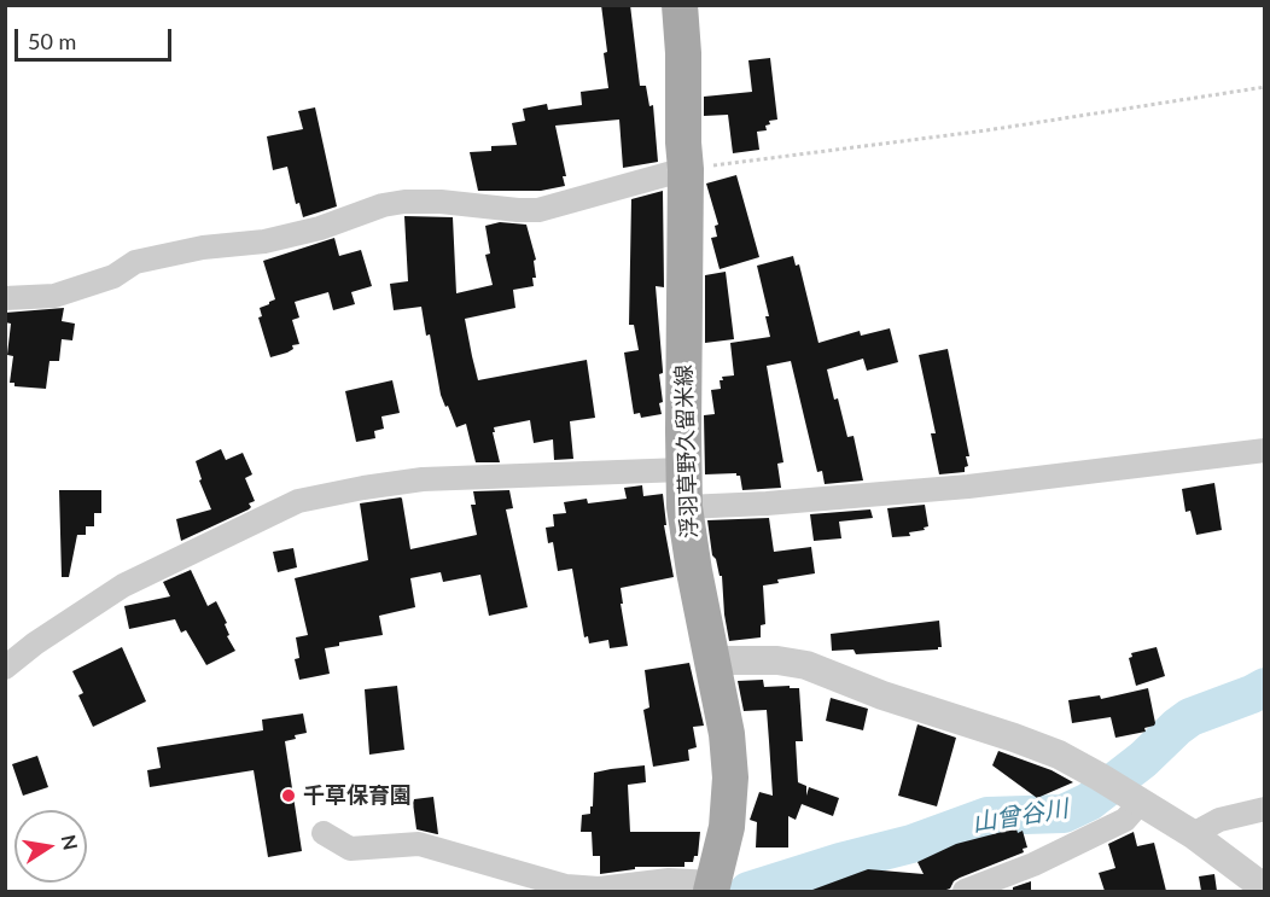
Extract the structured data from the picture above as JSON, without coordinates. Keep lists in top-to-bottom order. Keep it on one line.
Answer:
{"streets":{"main road":["浮羽草野久留米線"]},"water":["山曾谷川"],"places":["千草保育園"],"scale_bar":"50 m","north":"right"}
